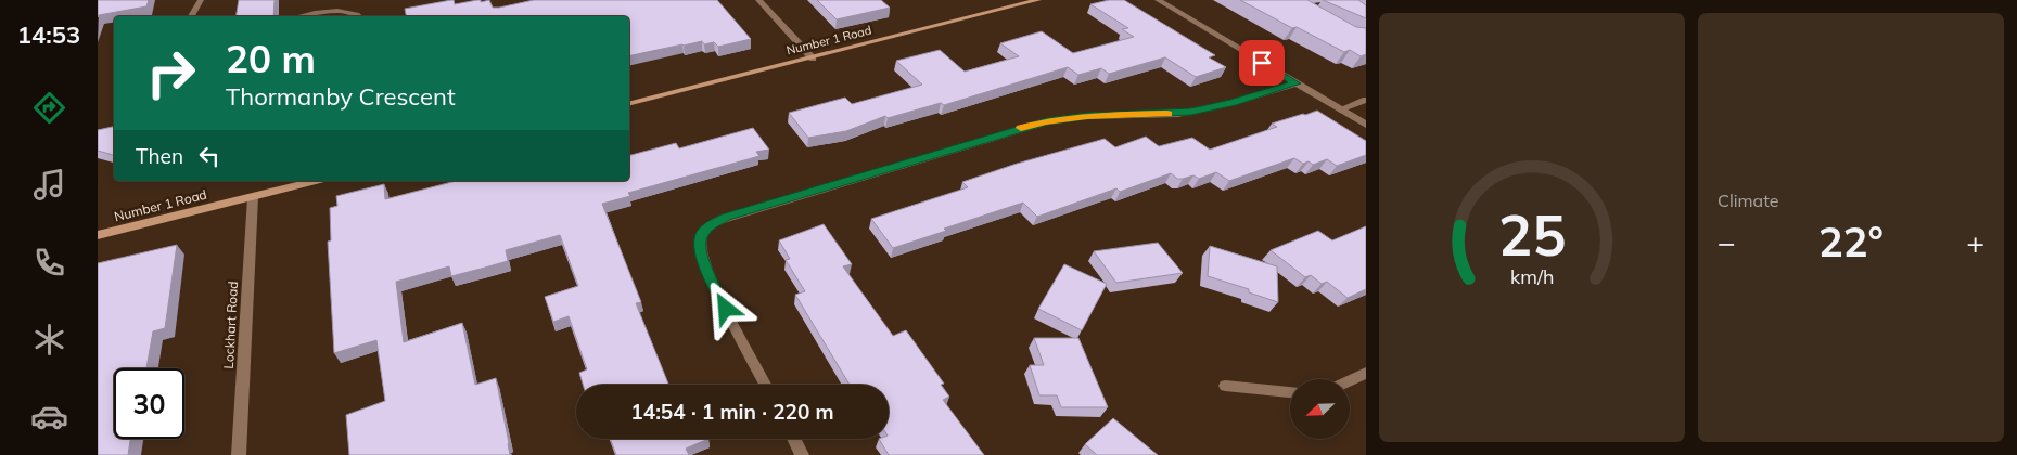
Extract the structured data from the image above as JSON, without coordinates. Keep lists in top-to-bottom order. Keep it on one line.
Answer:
{"streets":{"main road":["Number 1 Road"],"street":["Lockhart Road"]},"crossings":[["Number 1 Road","Lockhart Road"]],"north":"bottom left","page":{"tabs":"14:53","tile":"Climate","turn":["20 m","Thormanby Crescent"],"then":"Then","heat":["−","22°","+"],"limit":"30","trip":"14:54 · 1 min · 220 m","gauge":["25","km/h"]}}
